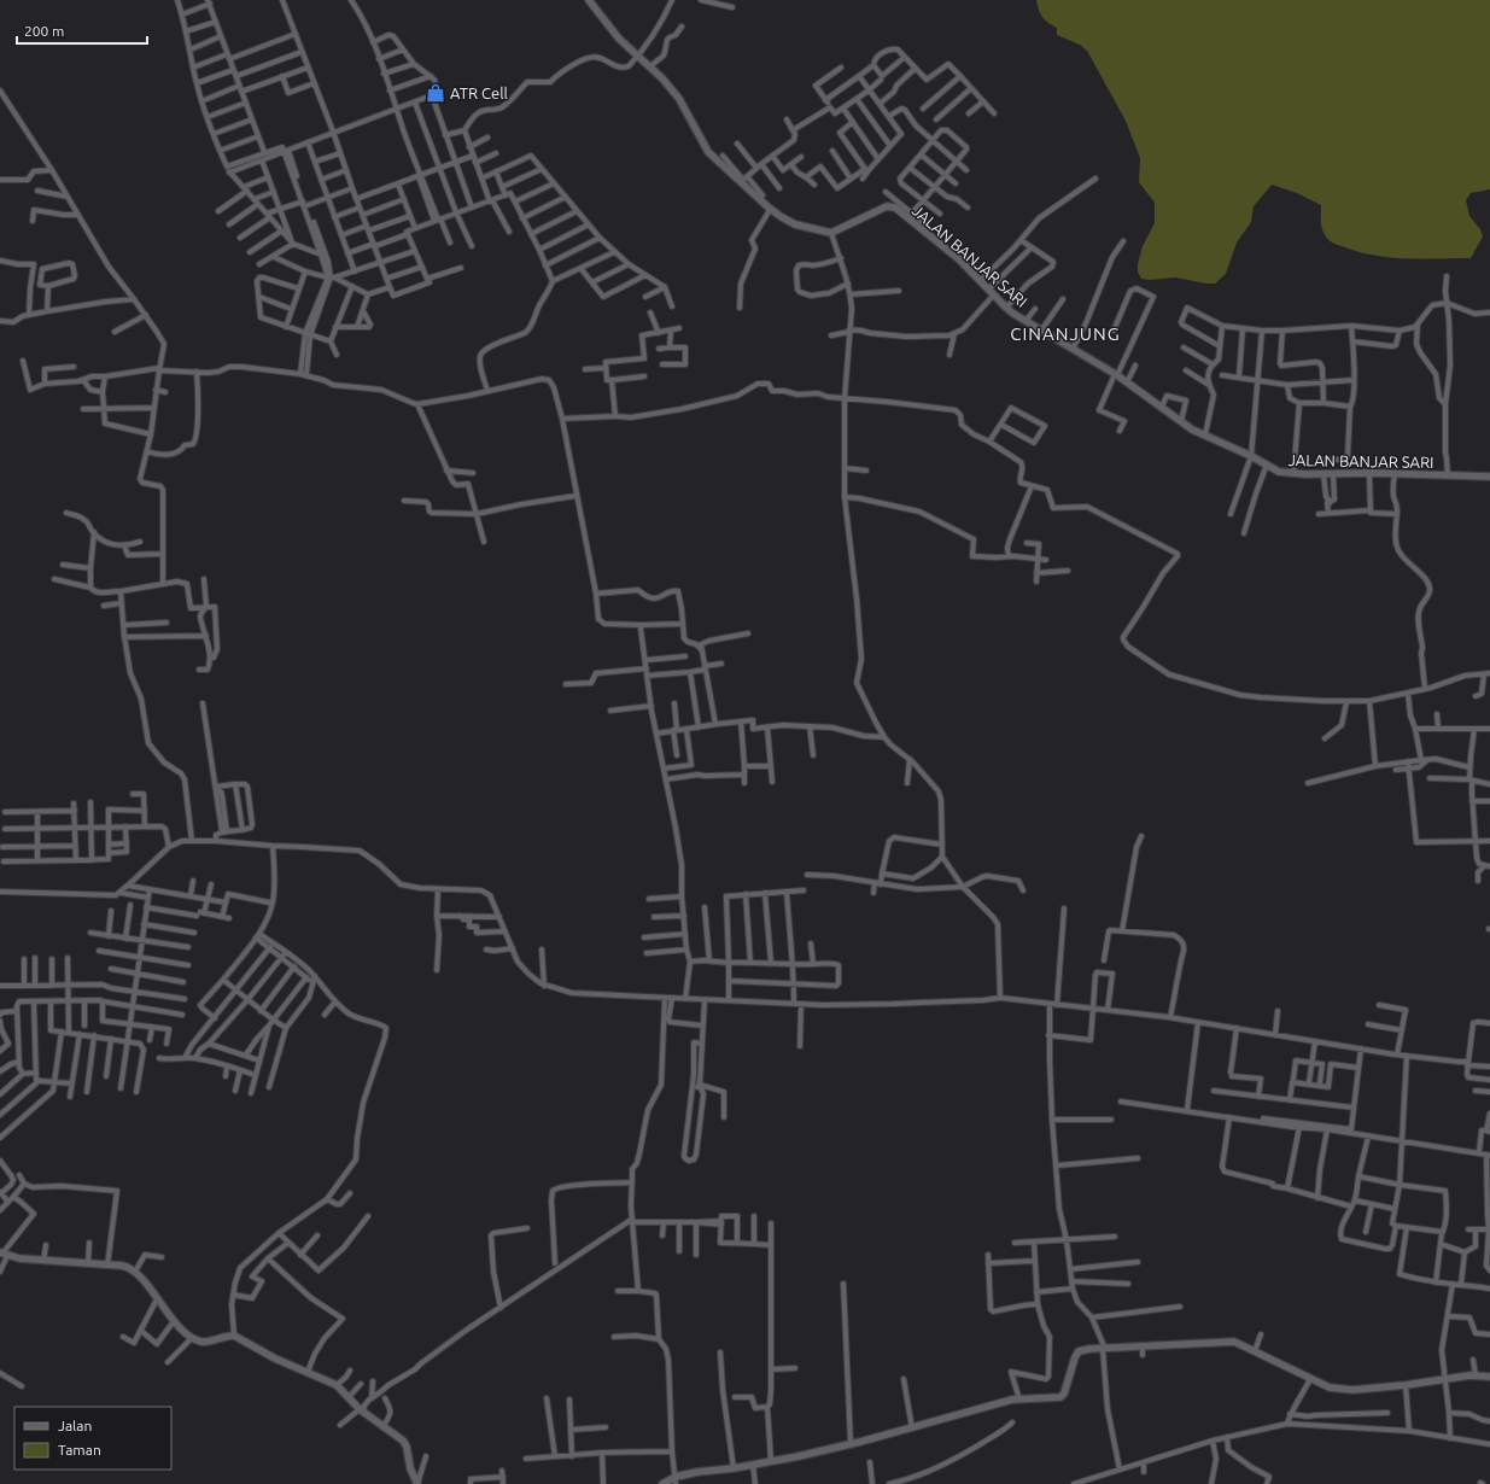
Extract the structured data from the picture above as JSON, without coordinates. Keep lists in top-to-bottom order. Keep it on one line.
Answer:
{"streets":{"street":["JALAN BANJAR SARI"]},"districts":["CINANJUNG"],"places":{"shop":["ATR Cell"]},"legend":["Jalan","Taman"],"scale_bar":"200 m"}
